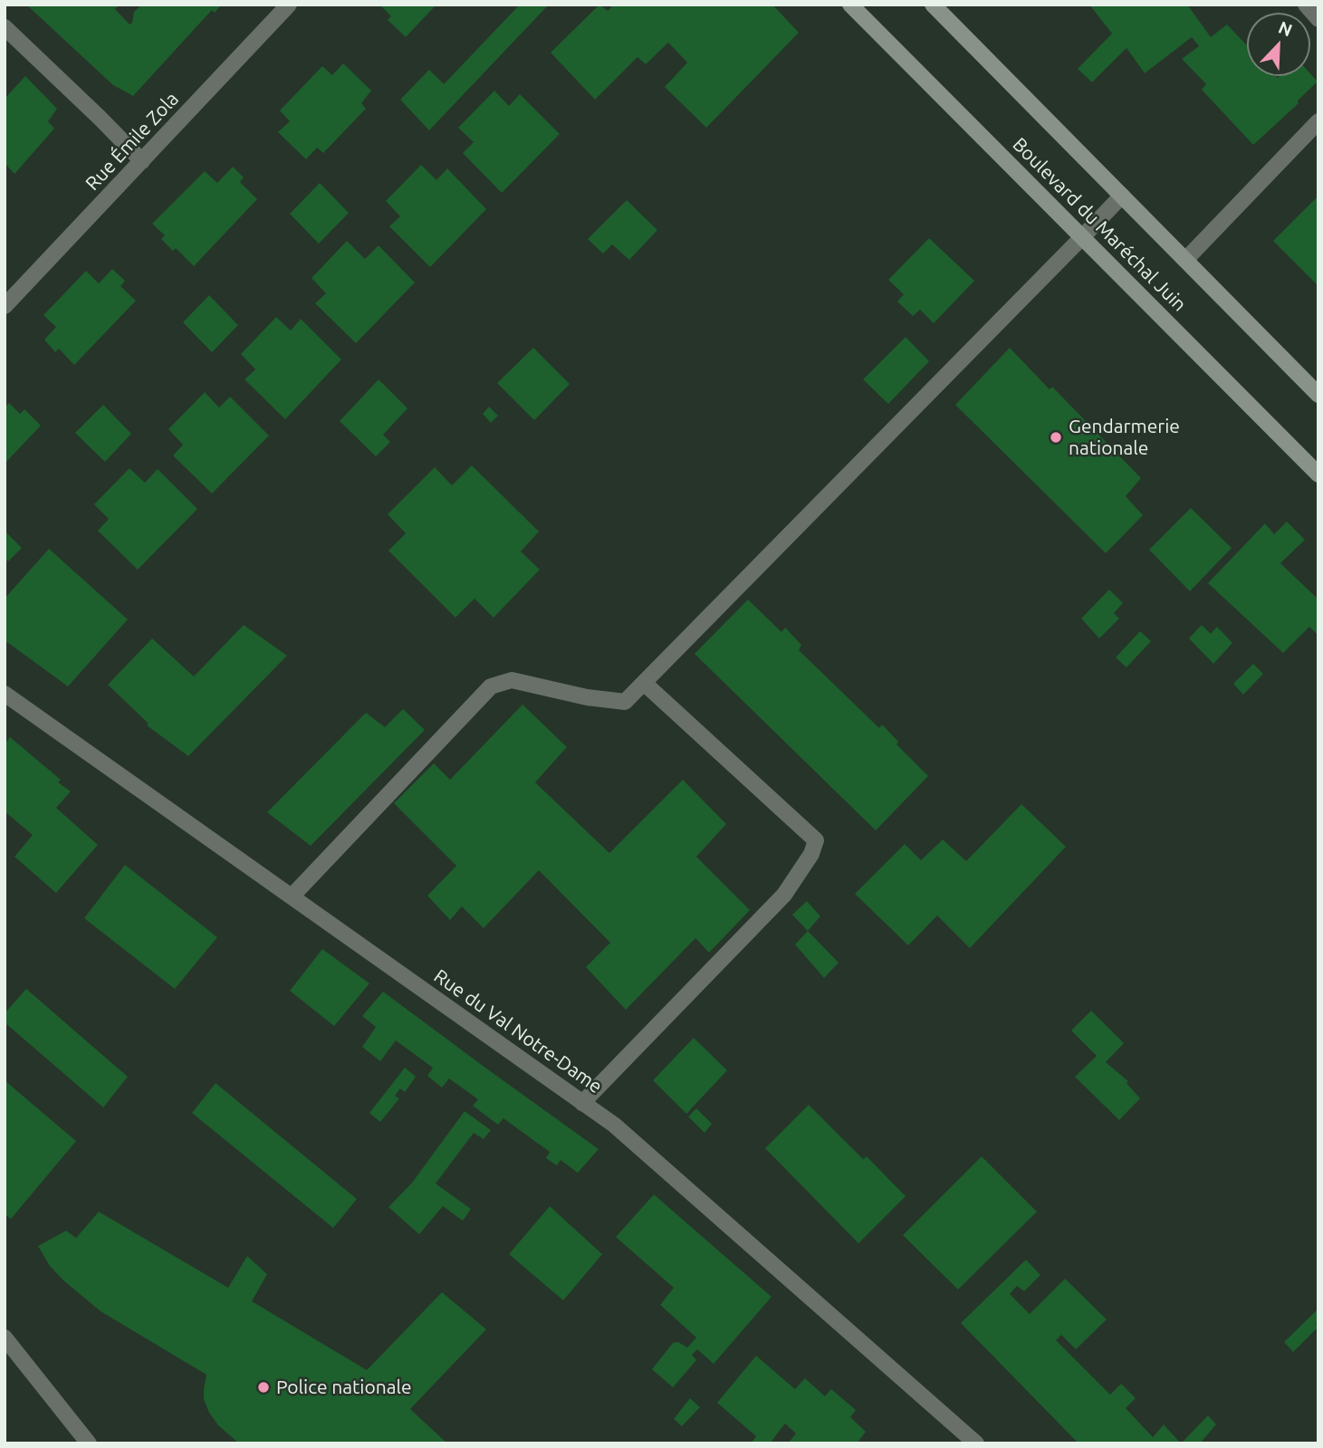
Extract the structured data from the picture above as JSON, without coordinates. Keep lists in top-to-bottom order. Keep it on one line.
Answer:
{"streets":{"main road":["Boulevard du Maréchal Juin"],"street":["Rue Émile Zola","Rue du Val Notre-Dame"]},"places":["Gendarmerie nationale","Police nationale"],"north":"top right"}
